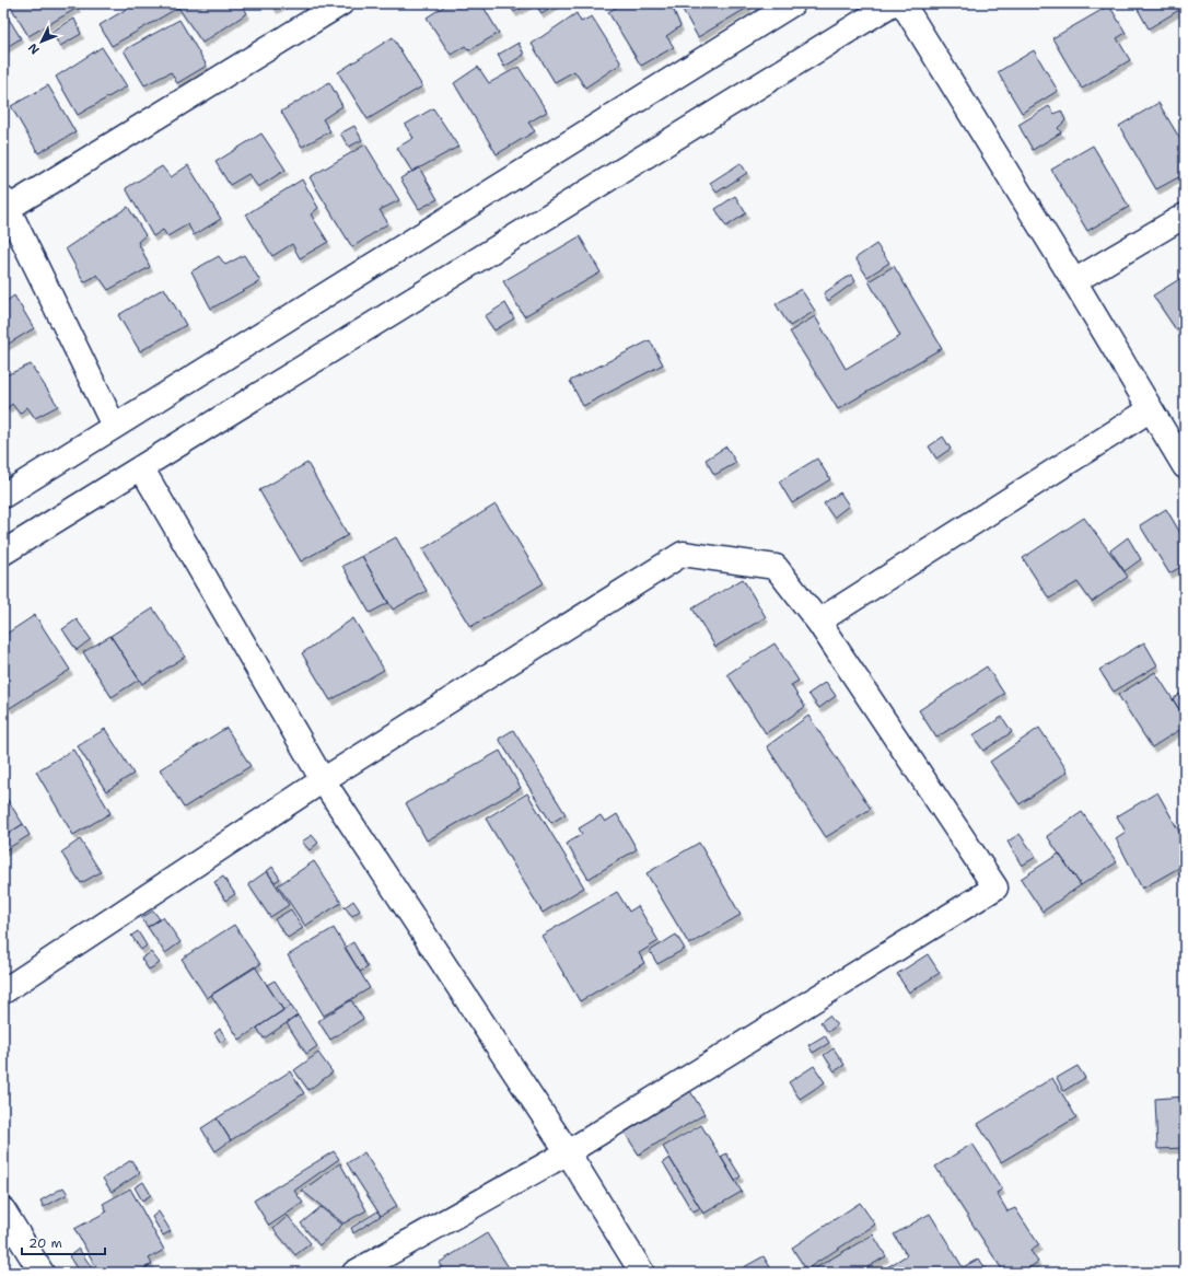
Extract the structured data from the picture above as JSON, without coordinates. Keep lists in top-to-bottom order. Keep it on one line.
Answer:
{"scale_bar":"20 m","north":"bottom left"}
